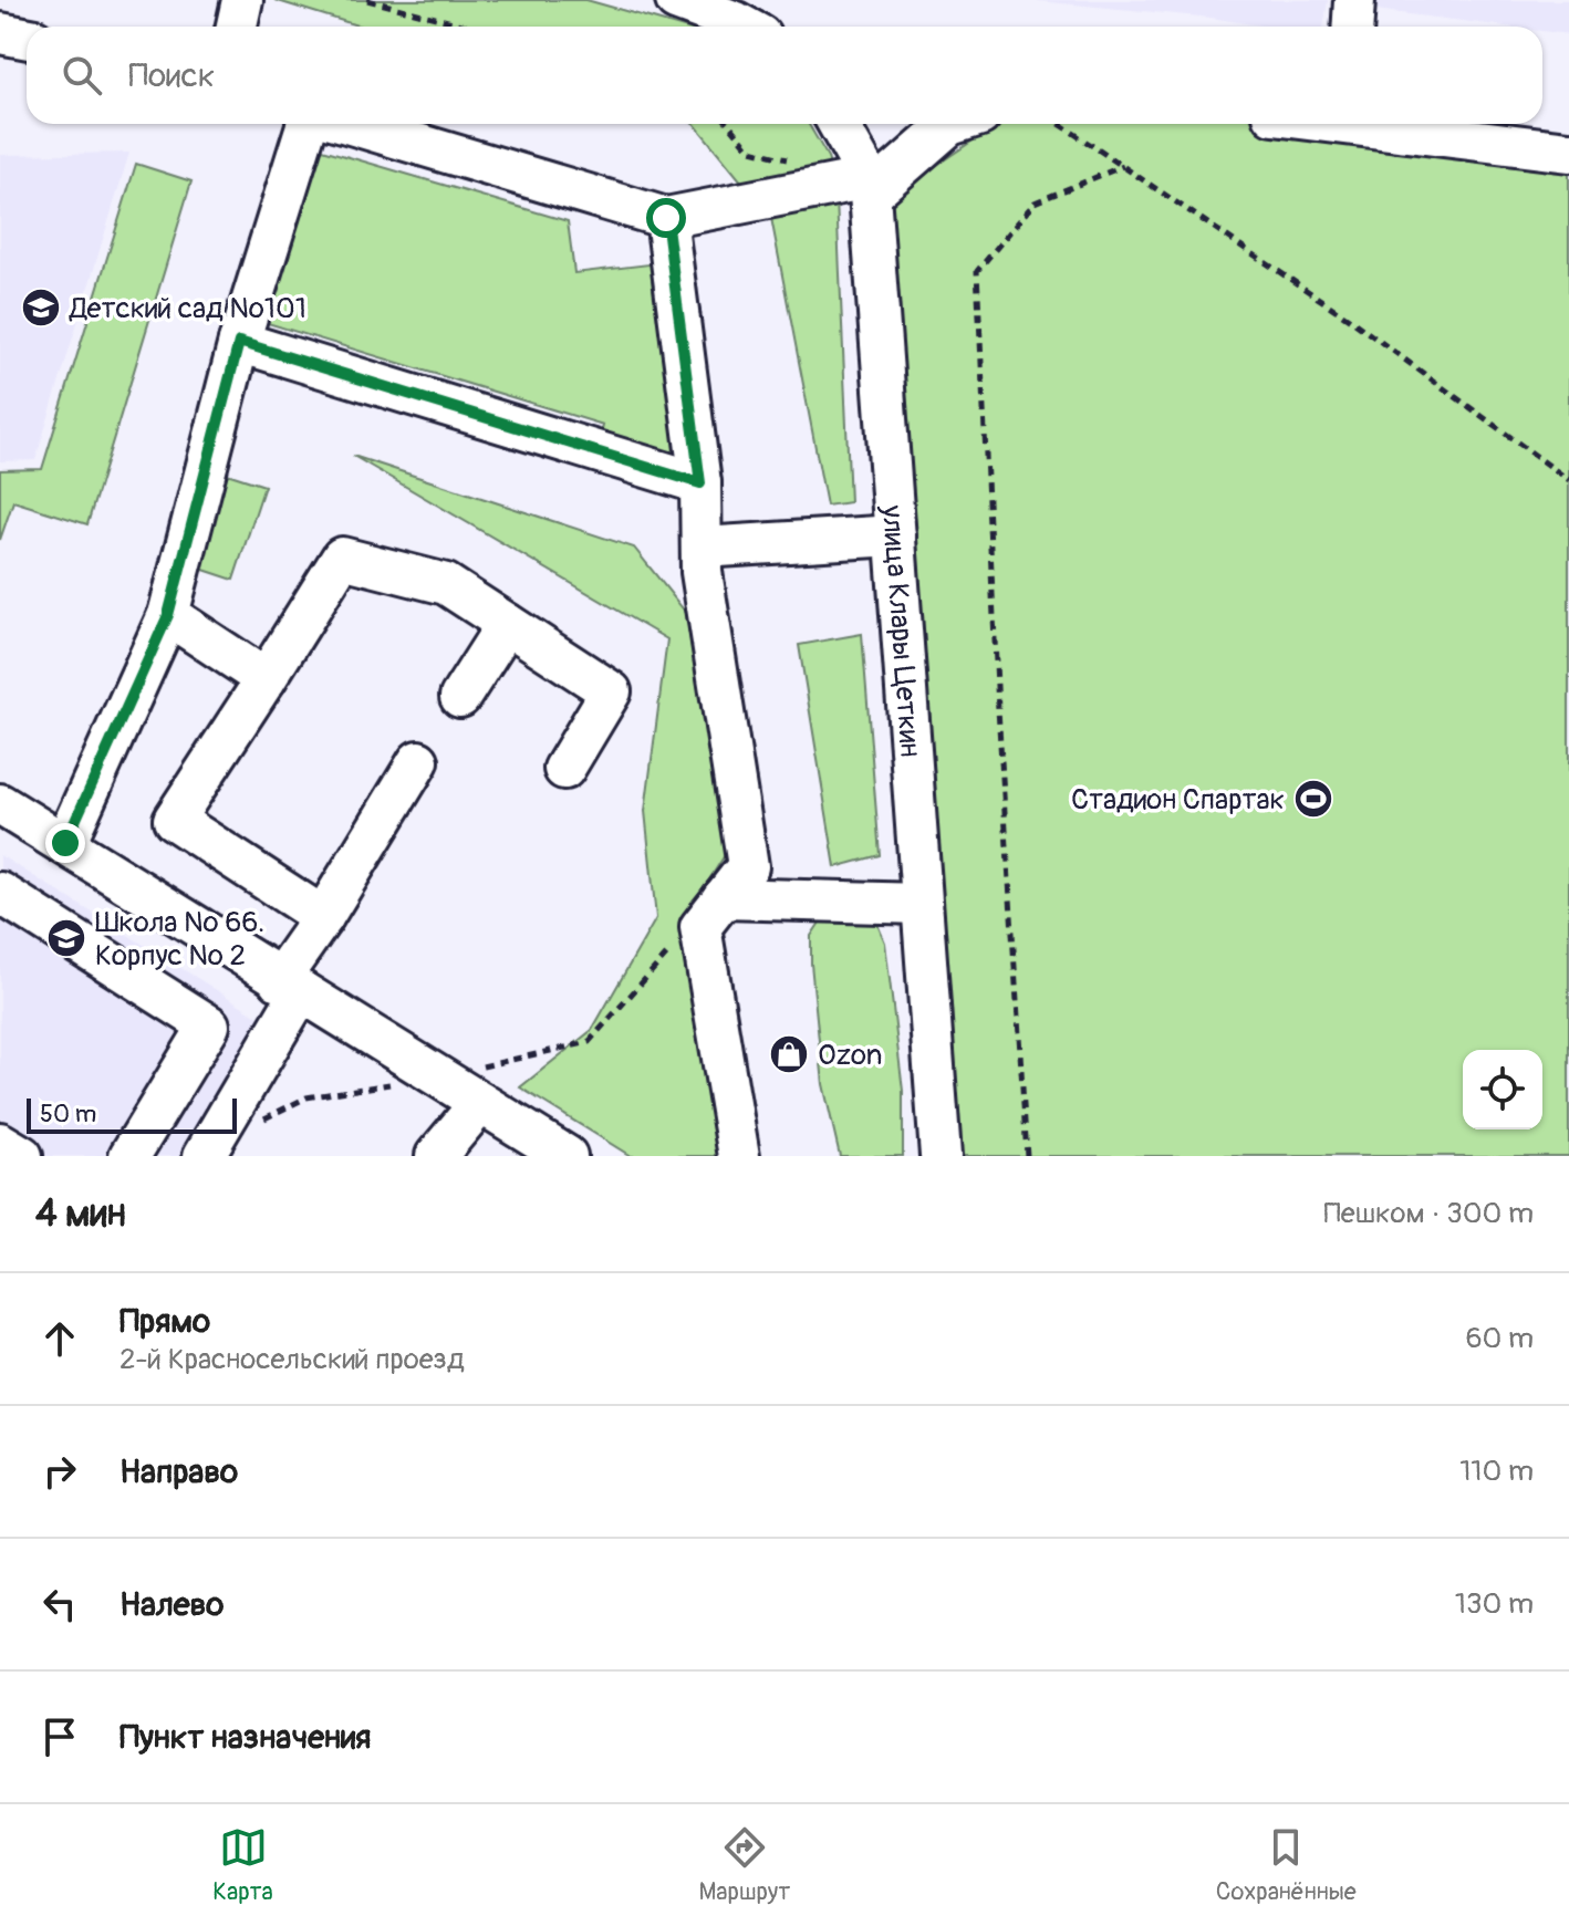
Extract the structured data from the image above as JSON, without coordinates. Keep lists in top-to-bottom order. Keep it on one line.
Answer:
{"streets":{"street":["улица Клары Цеткин"]},"places":{"school or university":["Детский сад №101","Школа № 66. Корпус № 2"],"sports":["Стадион Спартак"],"shop":["Ozon"]},"scale_bar":"50 m","page":{"search":"Поиск","scale":"50 m","heading":["4 мин","Пешком · 300 m"],"list":[["Прямо","2-й Красносельский проезд","60 m"],["Направо","110 m"],["Налево","130 m"],"Пункт назначения"],"nav":["Карта","Маршрут","Сохранённые"]}}
